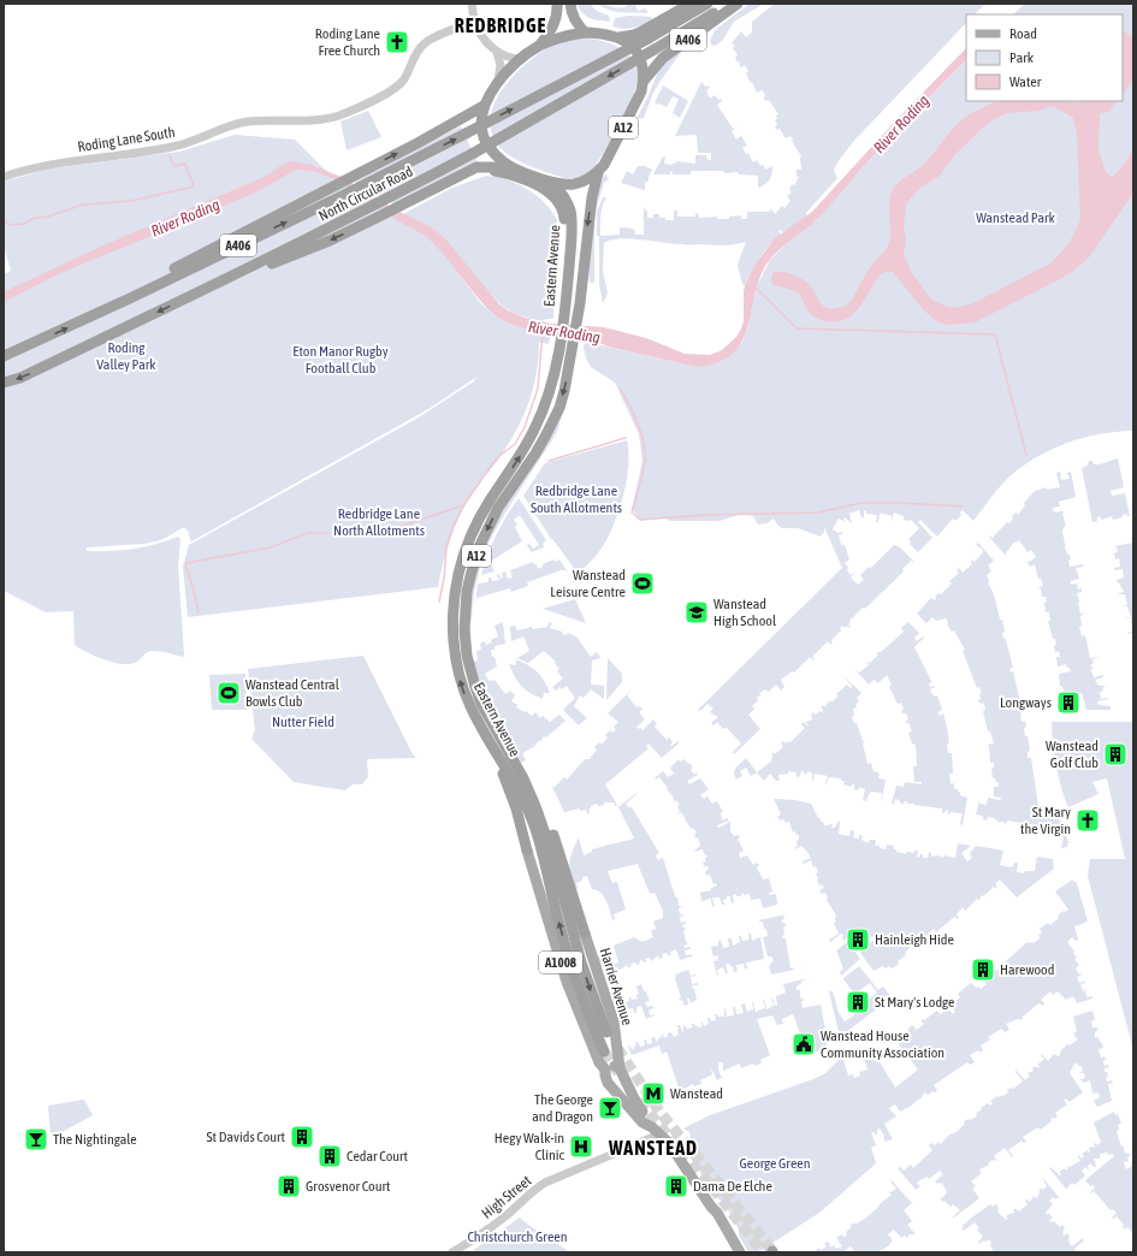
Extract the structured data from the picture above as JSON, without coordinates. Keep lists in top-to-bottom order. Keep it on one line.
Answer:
{"streets":{"highway":["A406","A12","North Circular Road","Eastern Avenue"],"main road":["A1008","Harrier Avenue"],"street":["Roding Lane South","High Street"]},"crossings":[["A406","A12"],["A406","North Circular Road"],["A406","Eastern Avenue"],["A12","Eastern Avenue"],["A12","A1008"],["A12","Harrier Avenue"],["A1008","Harrier Avenue"]],"districts":["REDBRIDGE","WANSTEAD"],"water":["River Roding"],"parks":["Wanstead Park","Roding Valley Park","Eton Manor Rugby Football Club","Redbridge Lane South Allotments","Redbridge Lane North Allotments","Nutter Field","George Green","Christchurch Green"],"places":{"church":["Roding Lane Free Church","St Mary the Virgin"],"sports":["Wanstead Leisure Centre","Wanstead Central Bowls Club"],"school or university":["Wanstead High School"],"building":["Longways","Wanstead Golf Club","Hainleigh Hide","Harewood","St Mary's Lodge","St Davids Court","Cedar Court","Grosvenor Court","Dama De Elche"],"public building":["Wanstead House Community Association"],"metro station":["Wanstead"],"bar":["The George and Dragon","The Nightingale"],"hospital":["Hegy Walk-in Clinic"]},"legend":["Road","Park","Water"]}
